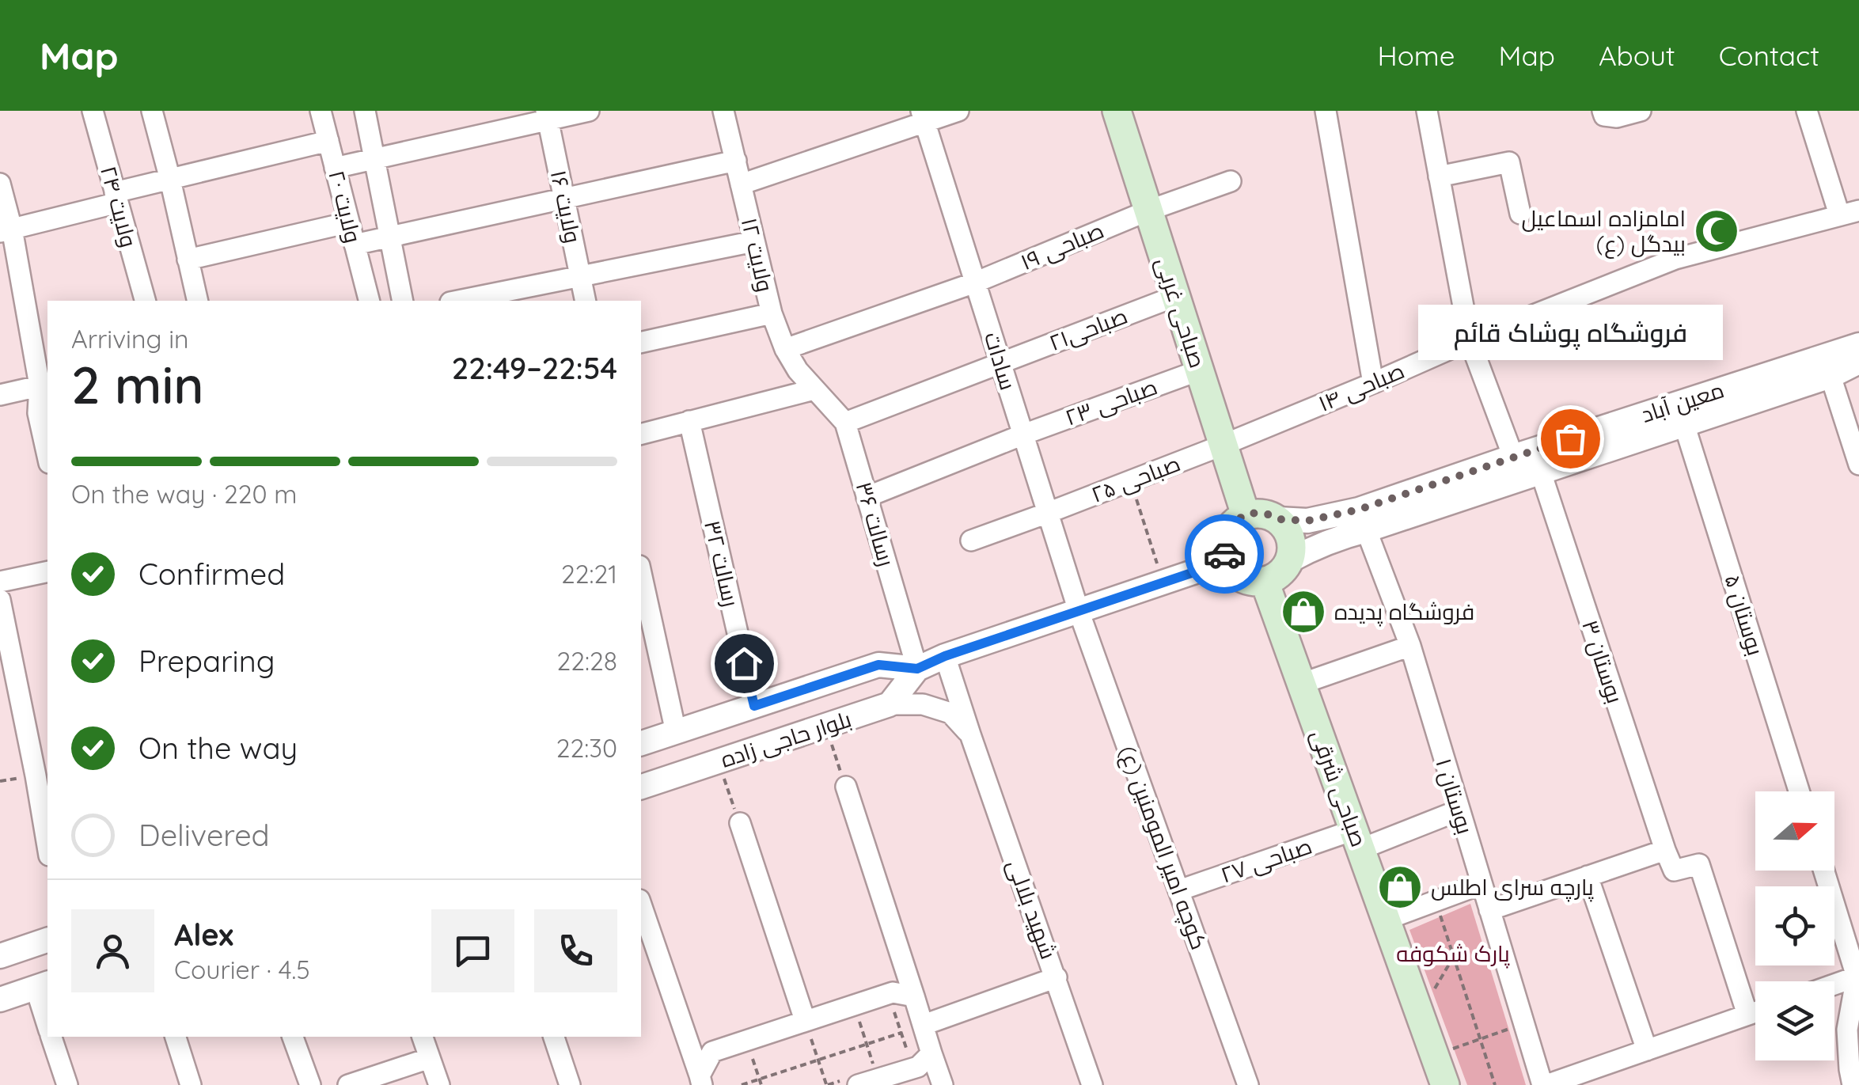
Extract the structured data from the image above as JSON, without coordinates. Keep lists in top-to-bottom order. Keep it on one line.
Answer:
{"streets":{"main road":["صباحی غربی","صباحی شرقی"],"street":["ولایت ۲۴","ولایت ۲۰","ولایت ۱۶","صباحی ۱۹","ولایت ۱۲","صباحی۲۱","سادات","صباحی ۱۴","صباحی ۲۳","معین آباد","صباحی ۲۵","رسالت ۳۶","رسالت ۳۲","بوستان ۵","بوستان ۳","بلوار حاجی زاده","بوستان ۱","کوچه امیر المومنین (ع)","صباحی ۲۷","شهید بلالی"]},"crossings":[["صباحی ۱۹","ولایت ۱۲"],["صباحی ۱۹","صباحی غربی"],["صباحی ۱۹","سادات"],["ولایت ۱۲","رسالت ۳۶"],["صباحی غربی","صباحی۲۱"],["صباحی غربی","صباحی ۱۴"],["صباحی غربی","صباحی ۲۳"],["صباحی غربی","معین آباد"],["صباحی غربی","صباحی ۲۵"],["صباحی غربی","صباحی شرقی"],["صباحی۲۱","سادات"],["صباحی۲۱","رسالت ۳۶"],["سادات","صباحی ۲۳"],["سادات","صباحی ۲۵"],["سادات","کوچه امیر المومنین (ع)"],["صباحی ۱۴","صباحی ۲۵"],["صباحی ۲۳","رسالت ۳۶"],["معین آباد","بوستان ۵"],["معین آباد","بوستان ۳"],["معین آباد","صباحی شرقی"],["معین آباد","بوستان ۱"],["رسالت ۳۶","بلوار حاجی زاده"],["رسالت ۳۲","بلوار حاجی زاده"],["صباحی شرقی","صباحی ۲۷"],["بوستان ۱","صباحی ۲۷"],["کوچه امیر المومنین (ع)","صباحی ۲۷"]],"parks":["پارک شکوفه"],"places":{"mosque":["امامزاده اسماعیل (ع) بیدگل"],"other":["فروشگاه پوشاک قائم"],"shop":["فروشگاه پدیده","پارچه سرای اطلس"]},"north":"right","page":{"header":"Map","nav":["Home","Map","About","Contact"],"heading":["2 min","Arriving in","22:49–22:54"],"panel":["Alex","Courier · 4.5"],"bubble":"فروشگاه پوشاک قائم","bar":"On the way · 220 m","list":[["Confirmed","22:21"],["Preparing","22:28"],["On the way","22:30"],"Delivered"]}}
